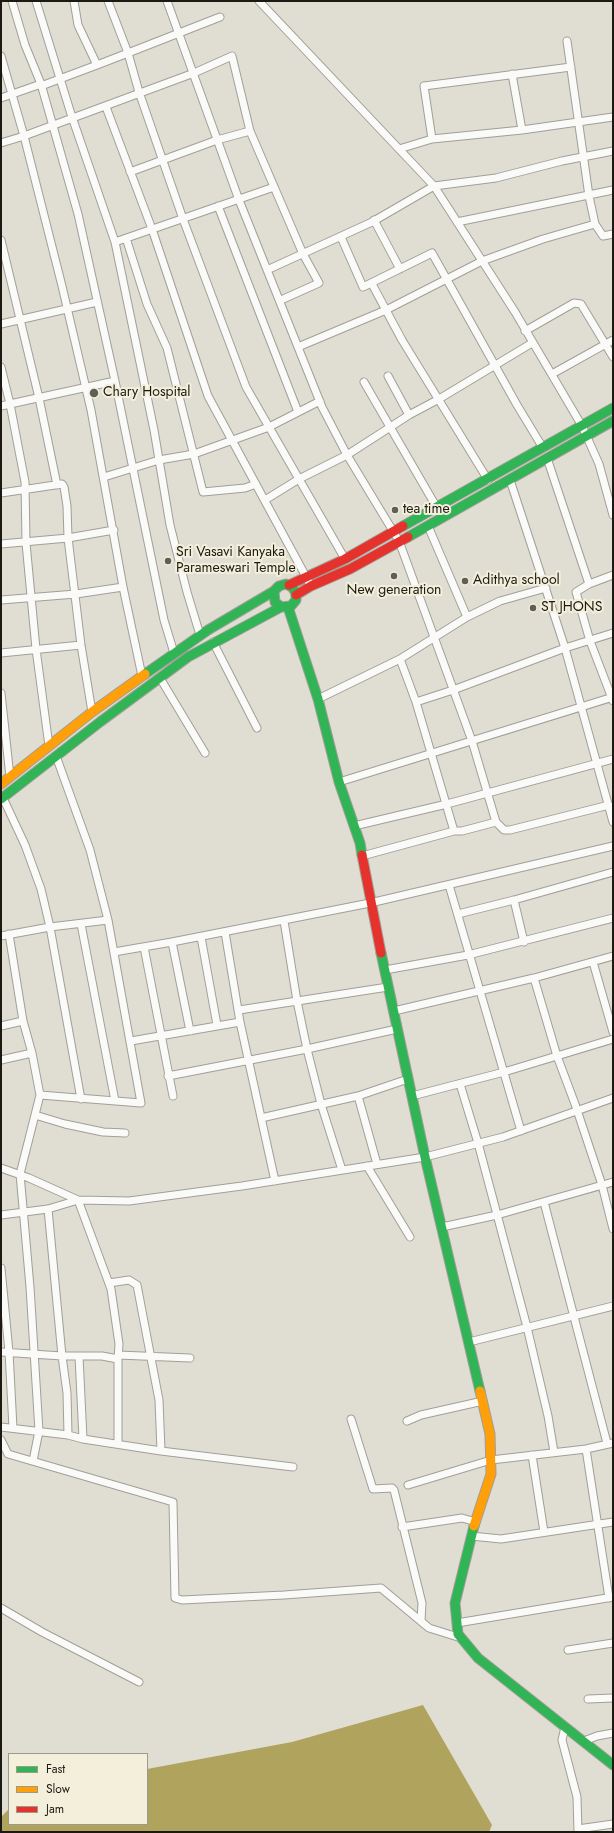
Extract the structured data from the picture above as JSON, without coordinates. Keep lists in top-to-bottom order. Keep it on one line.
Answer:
{"places":["Chary Hospital","tea time","Sri Vasavi Kanyaka Parameswari Temple","New generation","Adithya school","ST JHONS"],"legend":["Fast","Slow","Jam"]}
